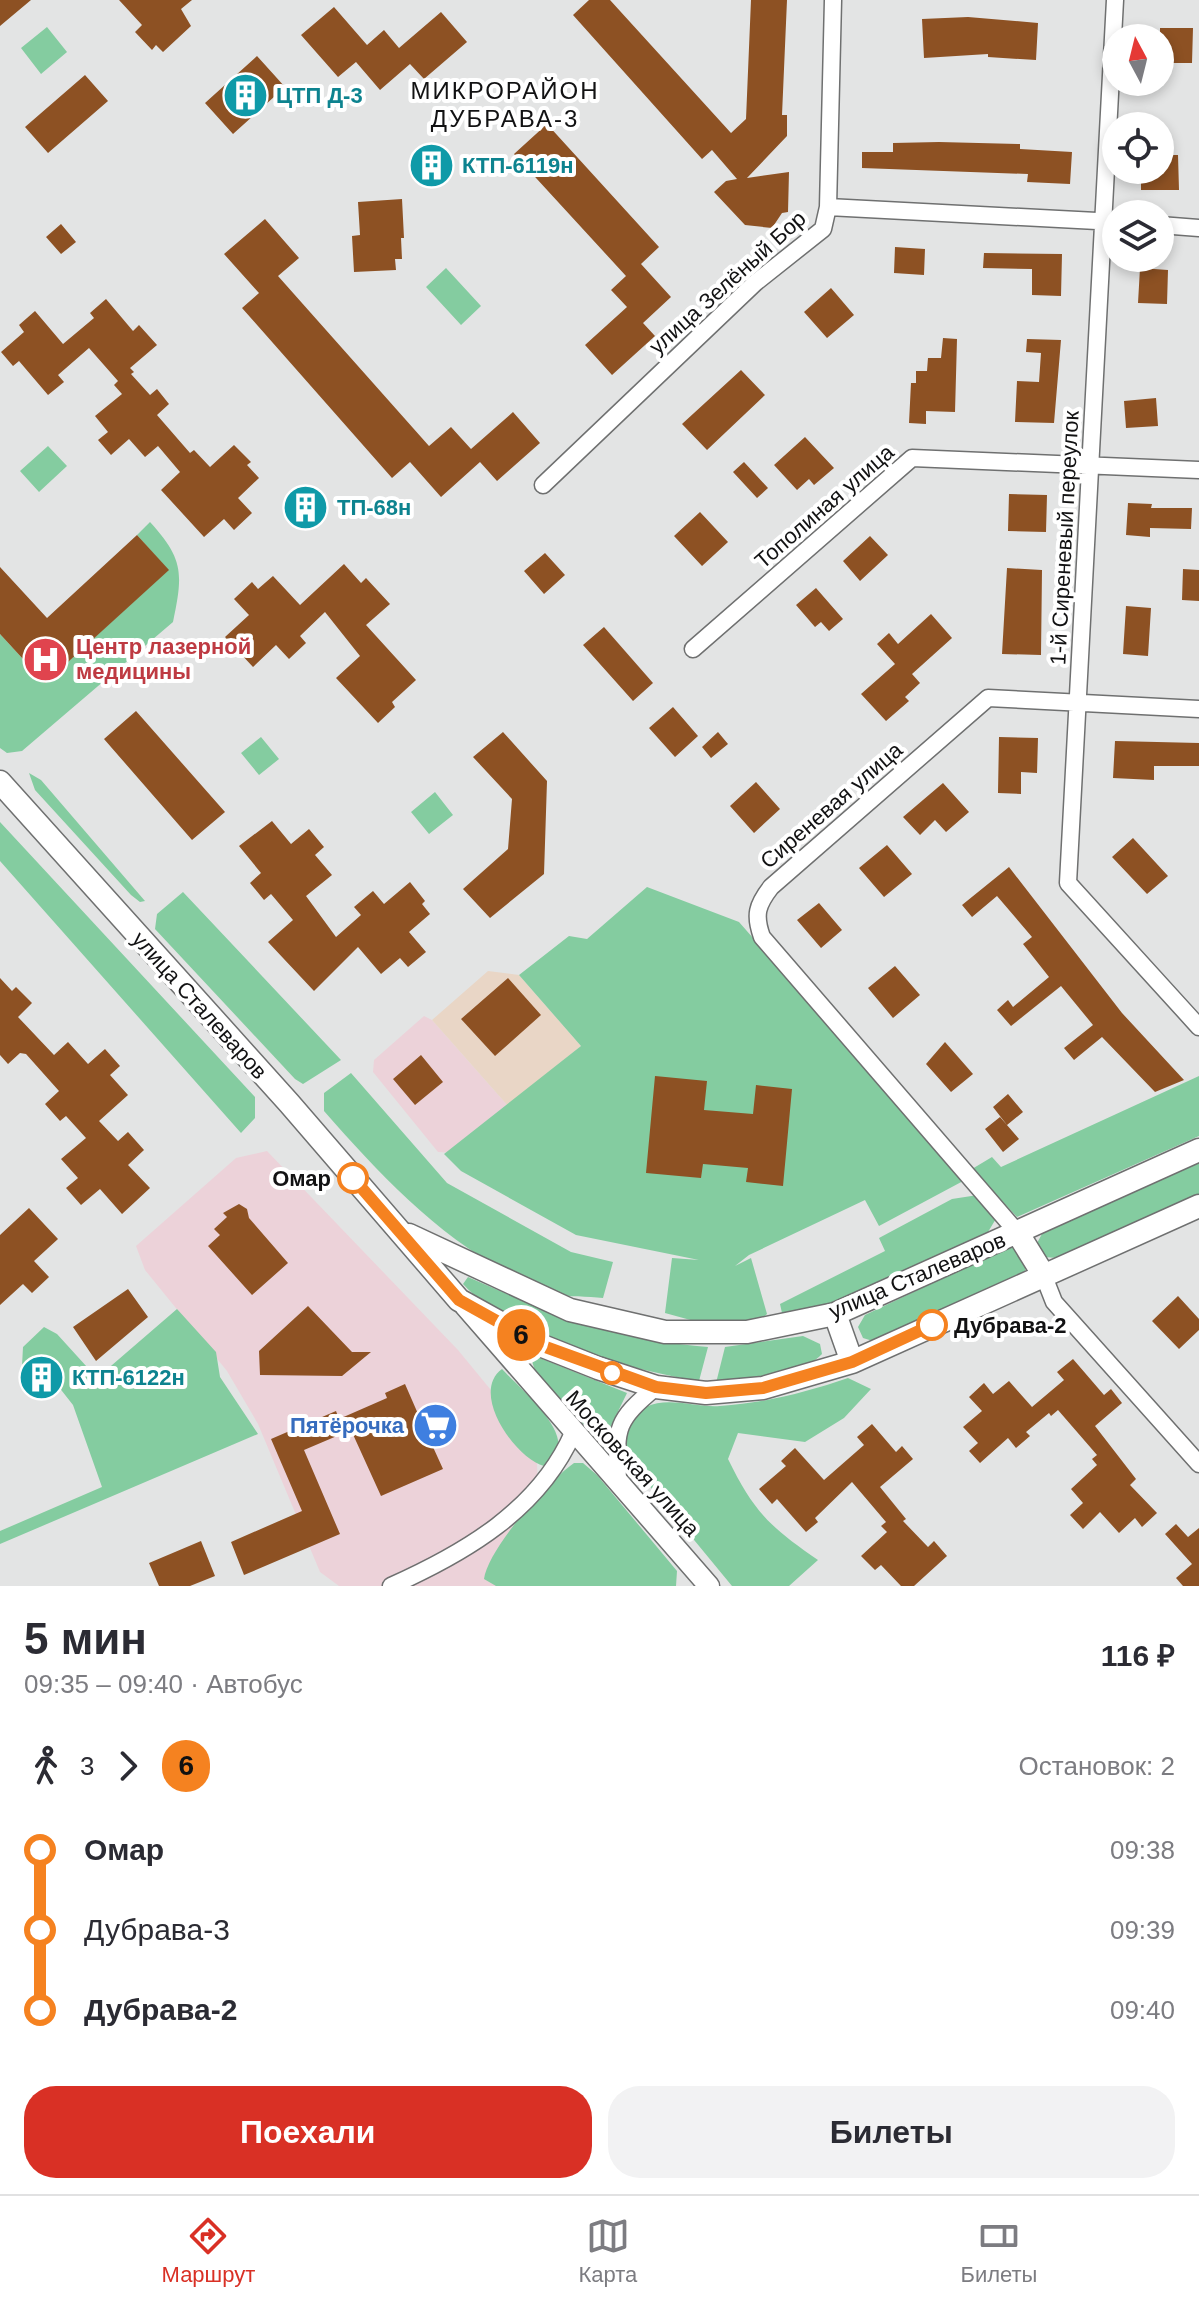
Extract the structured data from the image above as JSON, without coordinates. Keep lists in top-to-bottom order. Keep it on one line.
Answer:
{"streets":{"main road":["улица Сталеваров"],"street":["улица Зелёный Бор","Тополиная улица","1-й Сиреневый переулок","Сиреневая улица","Московская улица"]},"crossings":[["Тополиная улица","1-й Сиреневый переулок"],["1-й Сиреневый переулок","Сиреневая улица"],["Сиреневая улица","улица Сталеваров"],["улица Сталеваров","Московская улица"]],"districts":["МИКРОРАЙОН ДУБРАВА-3"],"places":{"building":["ЦТП Д-3","КТП-6119н","ТП-68н","КТП-6122н"],"hospital":["Центр лазерной медицины"],"other":["Омар","Дубрава-2"],"supermarket":["Пятёрочка"]},"lines":["bus line 6"],"north":"top","page":{"on_map":"6","heading":["5 мин","09:35 – 09:40 · Автобус","116 ₽"],"legs":["3","6","Остановок: 2"],"list":[{"name":"Омар","value":"09:38"},{"name":"Дубрава-3","value":"09:39"},{"name":"Дубрава-2","value":"09:40"}],"buttons":["Поехали","Билеты"],"tabs":["Маршрут","Карта","Билеты"]}}
